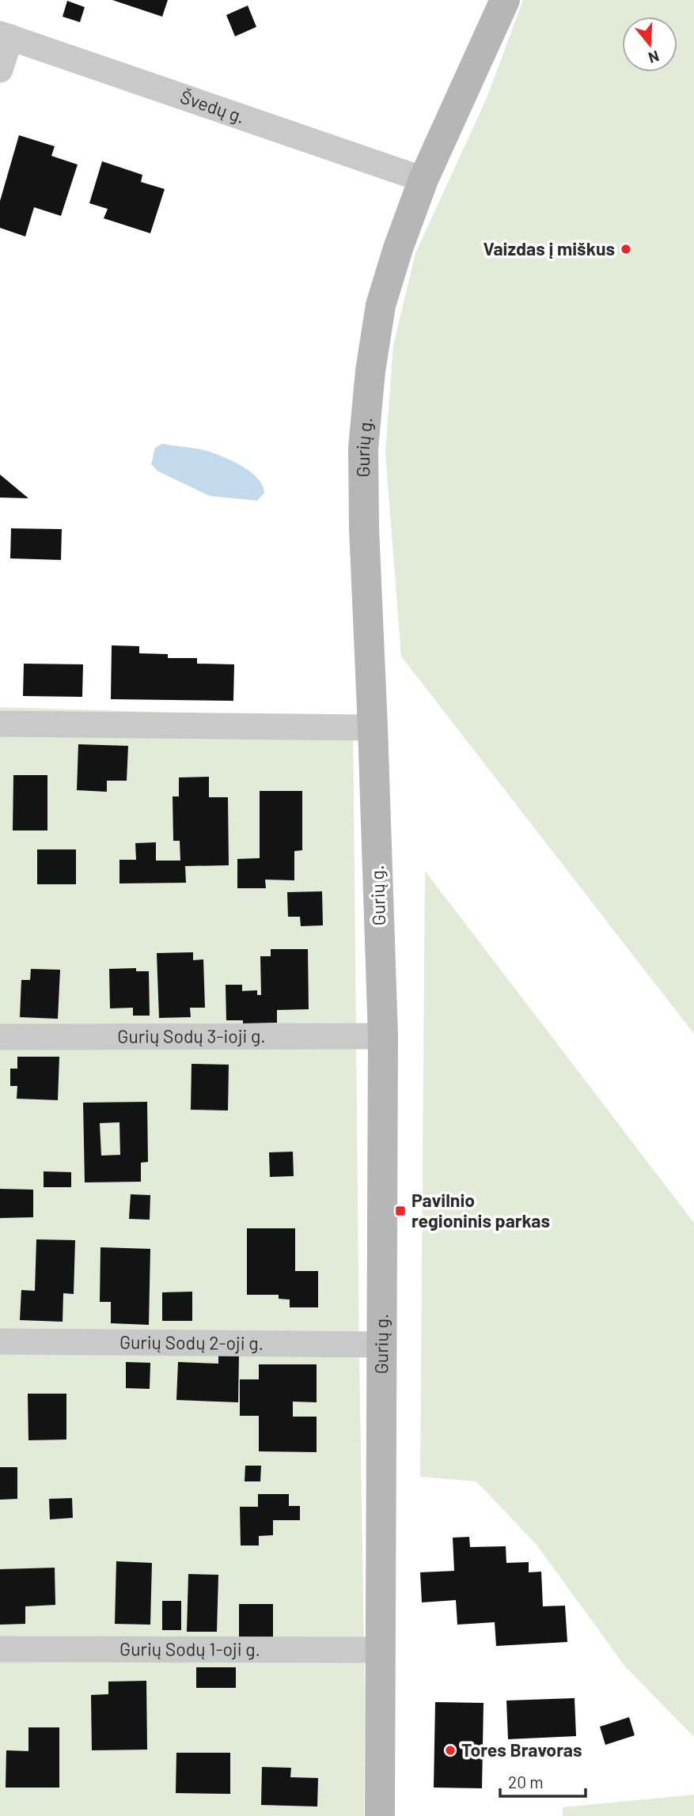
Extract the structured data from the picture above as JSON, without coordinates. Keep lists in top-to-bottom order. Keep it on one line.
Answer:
{"streets":{"street":["Švedų g.","Gurių g.","Gurių Sodų 3-ioji g.","Gurių Sodų 2-oji g.","Gurių Sodų 1-oji g."]},"crossings":[["Švedų g.","Gurių g."],["Gurių g.","Gurių Sodų 3-ioji g."],["Gurių g.","Gurių Sodų 2-oji g."],["Gurių g.","Gurių Sodų 1-oji g."]],"places":{"other":["Vaizdas į miškus","Tores Bravoras"],"transit":["Pavilnio regioninis parkas"]},"scale_bar":"20 m","north":"bottom"}
